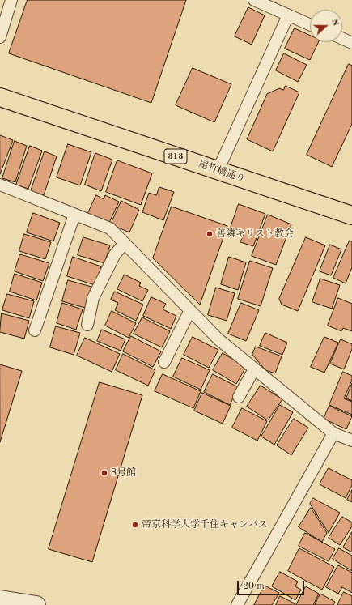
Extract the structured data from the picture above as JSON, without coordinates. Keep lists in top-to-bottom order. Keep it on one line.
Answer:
{"streets":{"main road":["313","尾竹橋通り"]},"places":["善隣キリスト教会","8号館","帝京科学大学千住キャンパス"],"scale_bar":"20 m","north":"right"}
